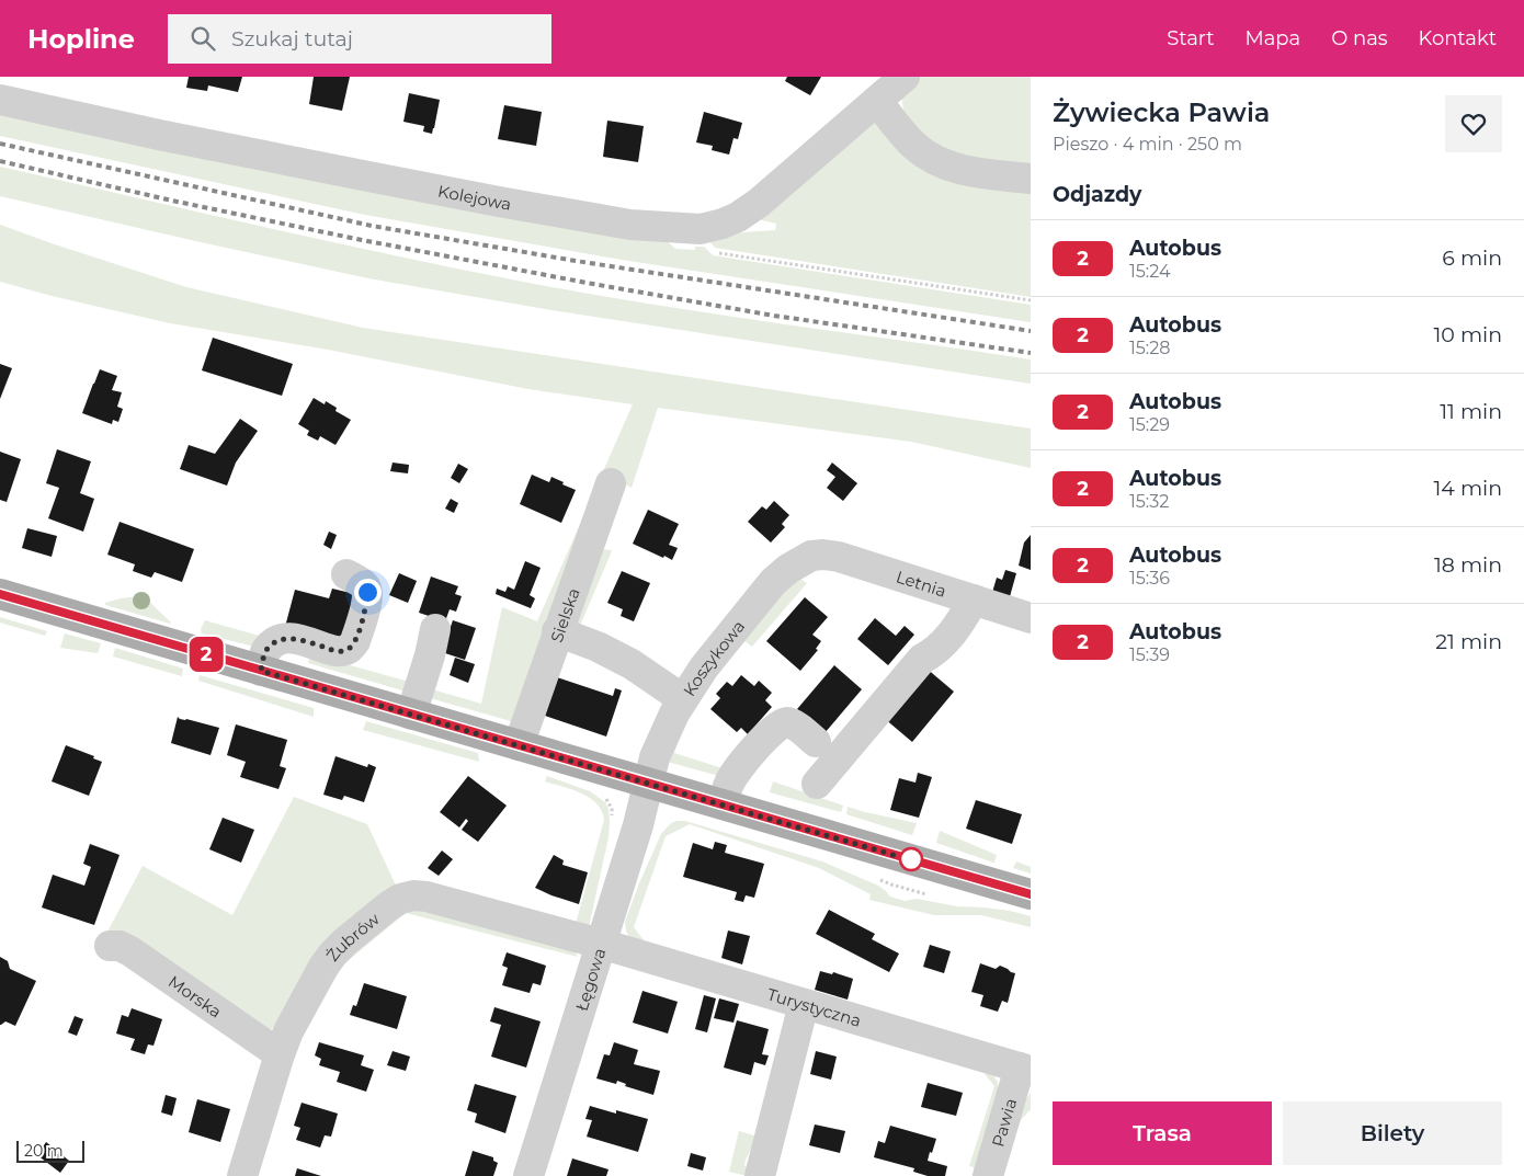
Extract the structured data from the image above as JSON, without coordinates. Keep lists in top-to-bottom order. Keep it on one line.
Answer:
{"streets":{"street":["Kolejowa","Letnia","Sielska","Koszykowa","Żubrów","Łęgowa","Morska","Turystyczna","Pawia"]},"crossings":[["Letnia","Koszykowa"],["Koszykowa","Łęgowa"],["Żubrów","Łęgowa"],["Żubrów","Morska"],["Żubrów","Turystyczna"],["Łęgowa","Turystyczna"],["Turystyczna","Pawia"]],"lines":["bus line 2"],"scale_bar":"20 m","page":{"header":"Hopline","search":"Szukaj tutaj","nav":["Start","Mapa","O nas","Kontakt"],"on_map":"2","heading":[["Żywiecka Pawia","Pieszo · 4 min · 250 m"],"Odjazdy"],"list":[{"mark":"2","name":"Autobus","note":"15:24","value":"6 min"},{"mark":"2","name":"Autobus","note":"15:28","value":"10 min"},{"mark":"2","name":"Autobus","note":"15:29","value":"11 min"},{"mark":"2","name":"Autobus","note":"15:32","value":"14 min"},{"mark":"2","name":"Autobus","note":"15:36","value":"18 min"},{"mark":"2","name":"Autobus","note":"15:39","value":"21 min"}],"buttons":["Trasa","Bilety"],"scale":"20 m"}}
